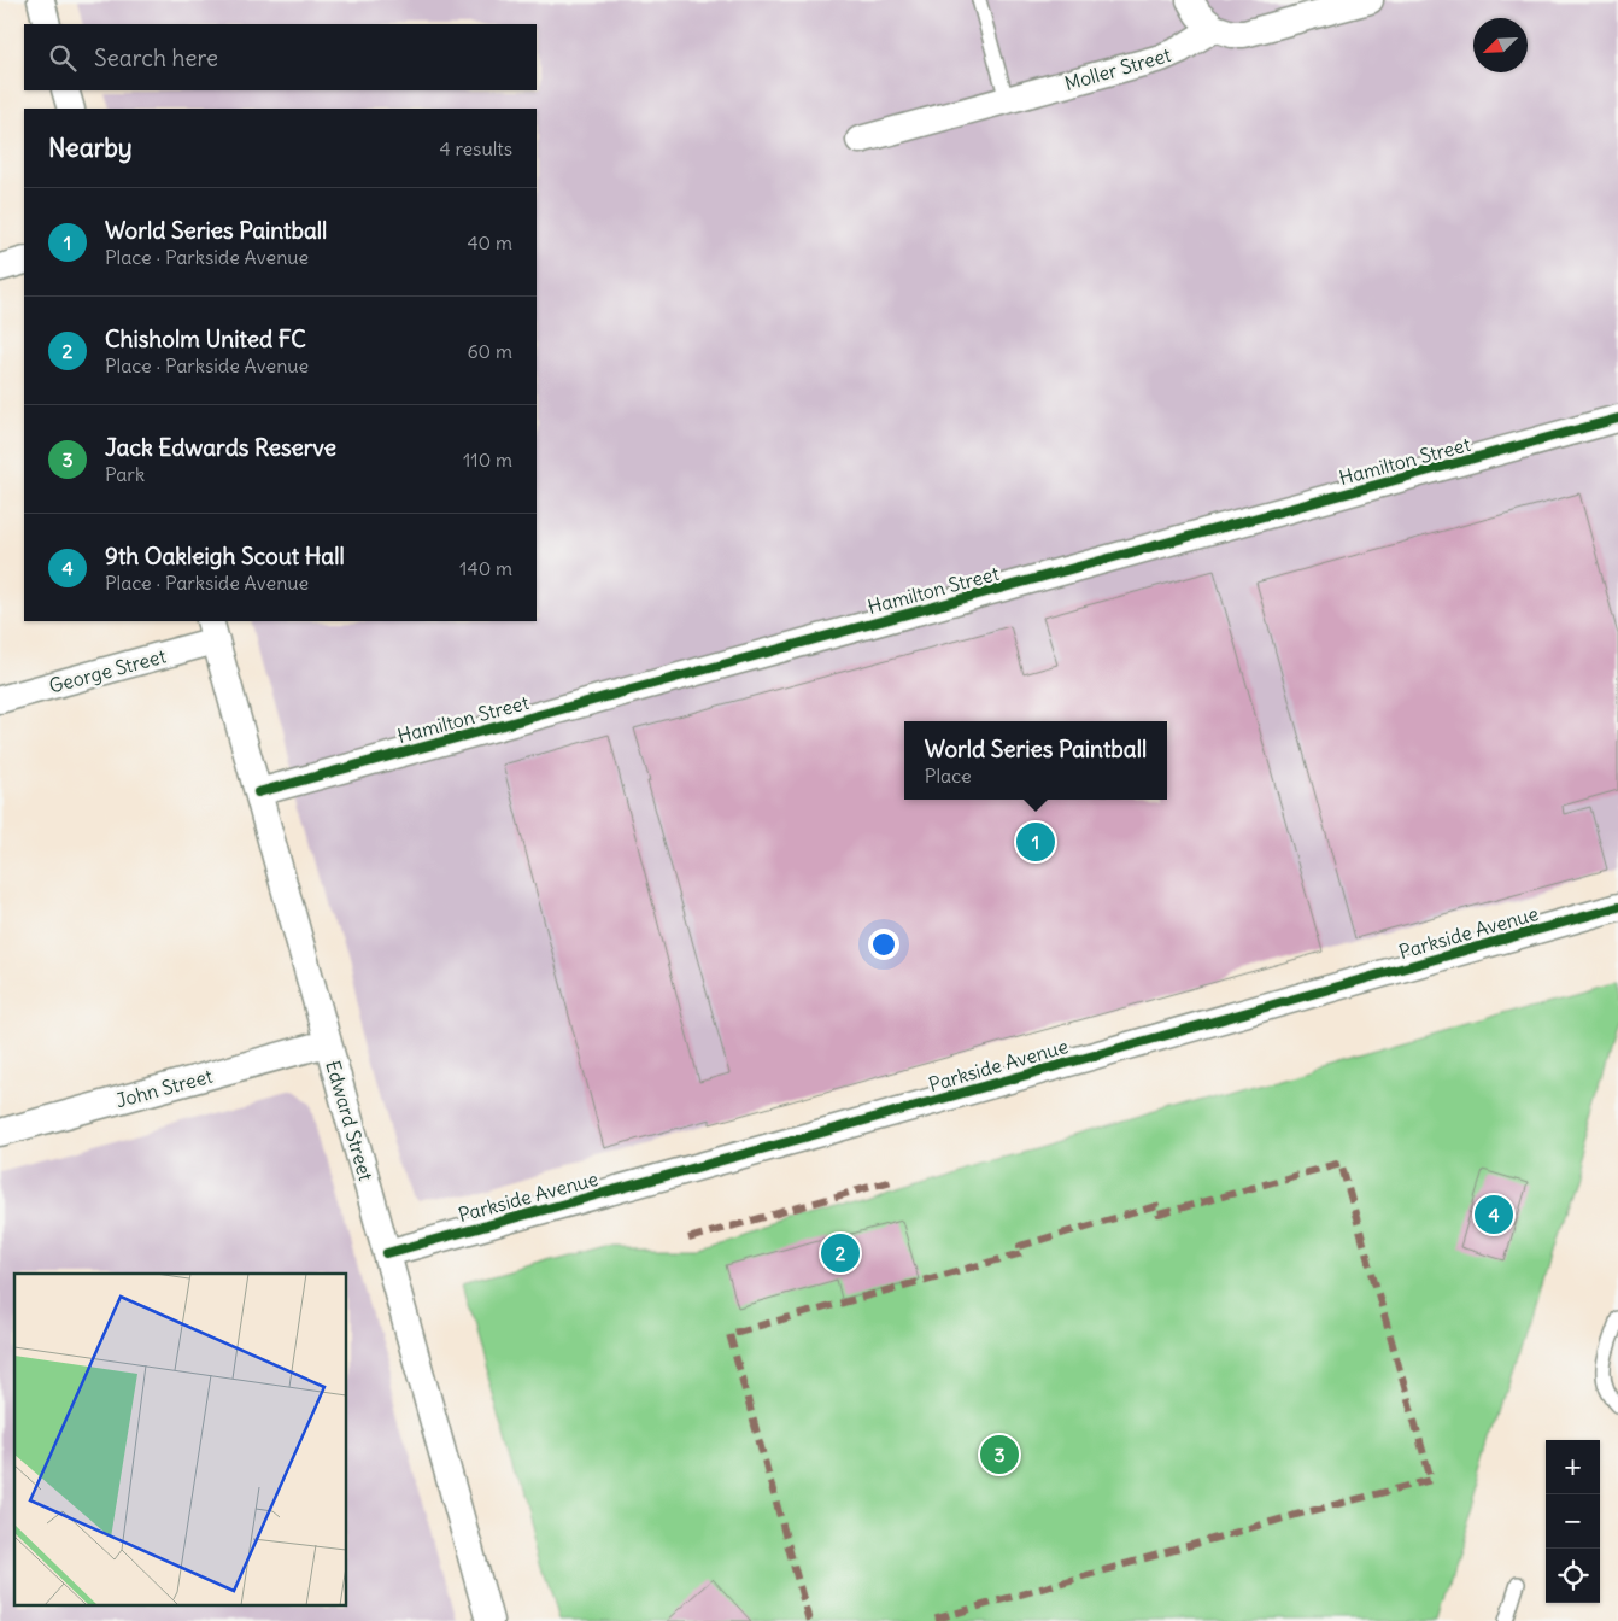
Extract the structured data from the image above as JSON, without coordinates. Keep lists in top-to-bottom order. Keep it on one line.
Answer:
{"streets":{"street":["Moller Street","Hamilton Street","George Street","Parkside Avenue","John Street","Edward Street"]},"crossings":[["Hamilton Street","Edward Street"],["George Street","Edward Street"],["Parkside Avenue","Edward Street"],["John Street","Edward Street"]],"north":"bottom left","page":{"search":"Search here","heading":["Nearby","4 results"],"list":[{"mark":"1","name":"World Series Paintball","note":"Place · Parkside Avenue","value":"40 m"},{"mark":"2","name":"Chisholm United FC","note":"Place · Parkside Avenue","value":"60 m"},{"mark":"3","name":"Jack Edwards Reserve","note":"Park","value":"110 m"},{"mark":"4","name":"9th Oakleigh Scout Hall","note":"Place · Parkside Avenue","value":"140 m"}],"popup":["World Series Paintball","Place"],"pins":["1","4","2","3"],"map_buttons":["+","−"]}}
